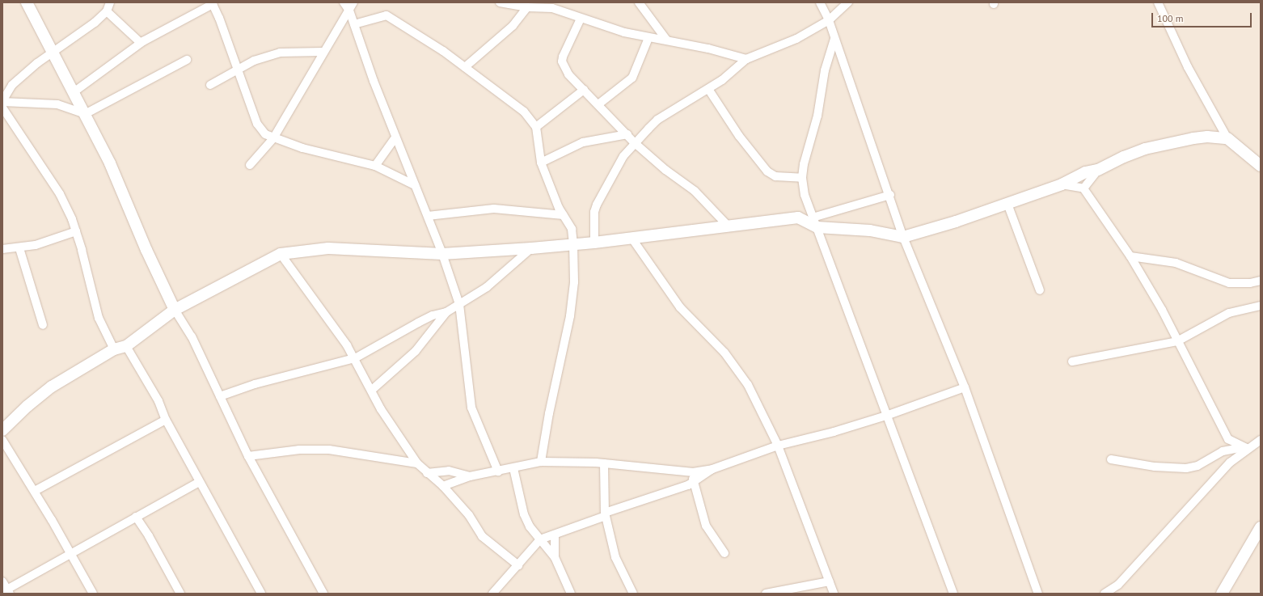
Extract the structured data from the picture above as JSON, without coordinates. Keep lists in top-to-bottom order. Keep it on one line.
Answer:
{"scale_bar":"100 m"}
